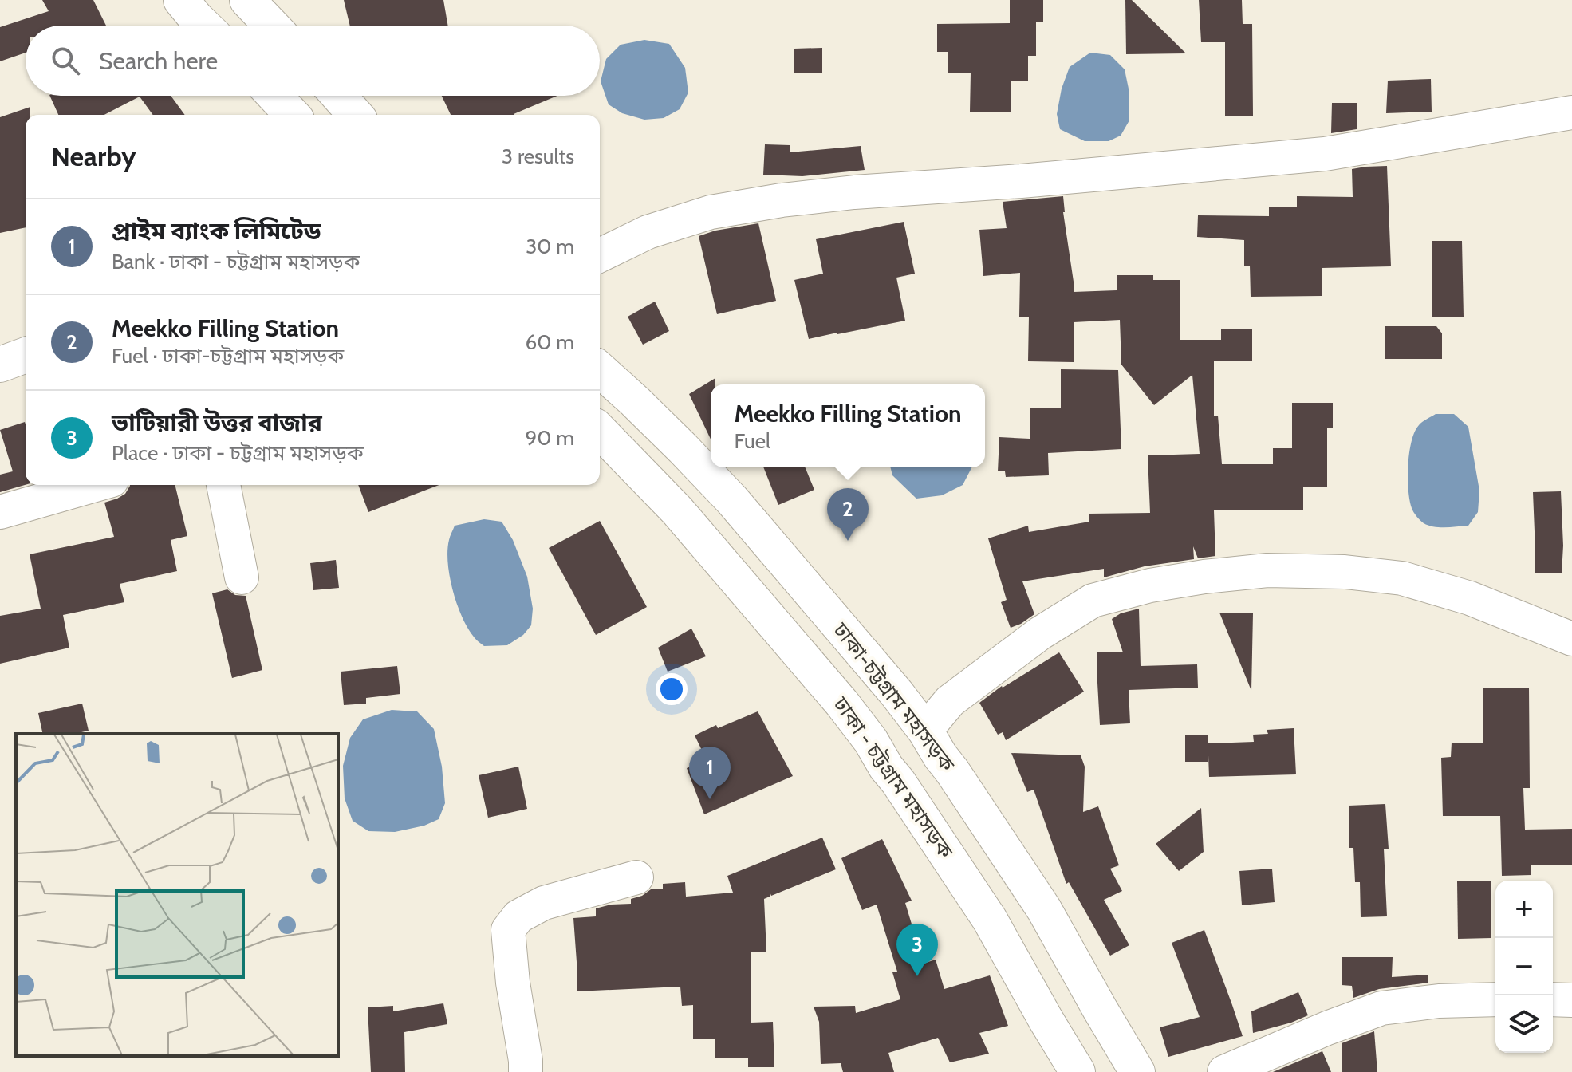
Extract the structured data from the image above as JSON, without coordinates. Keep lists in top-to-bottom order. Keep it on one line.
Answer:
{"streets":{"main road":["ঢাকা-চট্টগ্রাম মহাসড়ক","ঢাকা - চট্টগ্রাম মহাসড়ক"]},"page":{"search":"Search here","heading":["Nearby","3 results"],"list":[{"mark":"1","name":"প্রাইম ব্যাংক লিমিটেড","note":"Bank · ঢাকা - চট্টগ্রাম মহাসড়ক","value":"30 m"},{"mark":"2","name":"Meekko Filling Station","note":"Fuel · ঢাকা-চট্টগ্রাম মহাসড়ক","value":"60 m"},{"mark":"3","name":"ভাটিয়ারী উত্তর বাজার","note":"Place · ঢাকা - চট্টগ্রাম মহাসড়ক","value":"90 m"}],"popup":["Meekko Filling Station","Fuel"],"pins":["2","1","3"],"map_buttons":["+","−"]}}
